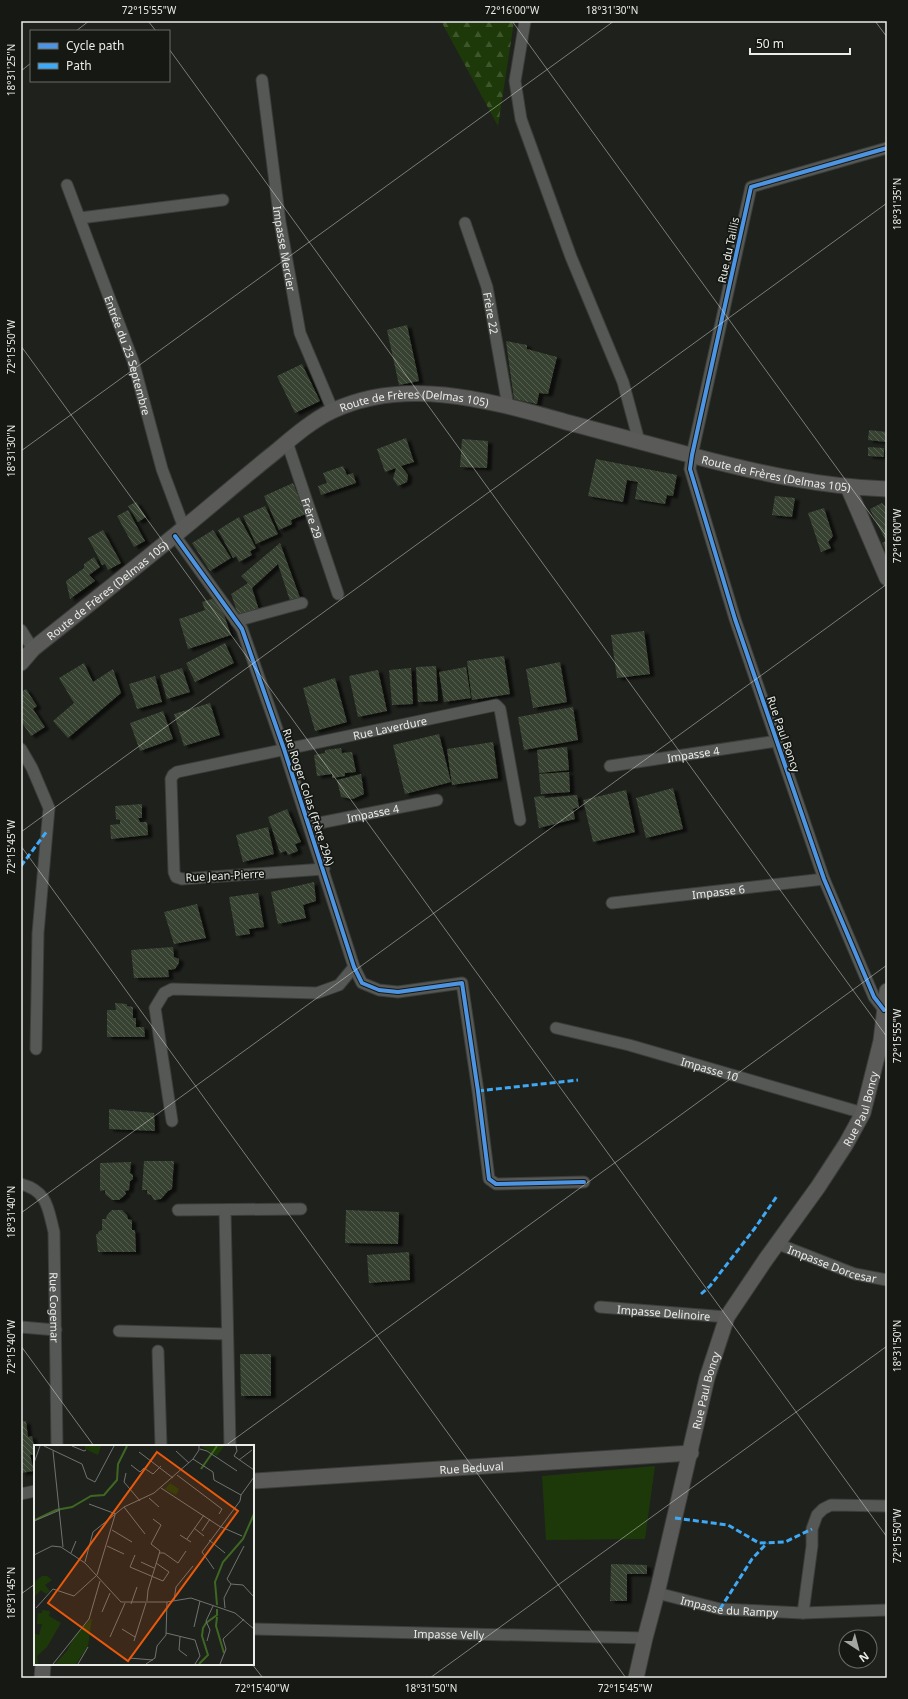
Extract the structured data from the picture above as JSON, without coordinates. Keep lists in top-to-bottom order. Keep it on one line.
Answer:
{"streets":{"street":["Impasse Mercier","Rue du Taillis","Frère 22","Entrée du 23 Septembre","Route de Frères (Delmas 105)","Frère 29","Rue Laverdure","Rue Paul Boncy","Impasse 4","Rue Roger Colas (Frère 29A)","Rue Jean-Pierre","Impasse 6","Impasse 10","Impasse Dorcesar","Rue Cogemar","Impasse Delinoire","Rue Beduval","Impasse du Rampy","Impasse Velly"]},"crossings":[["Impasse Mercier","Route de Frères (Delmas 105)"],["Rue du Taillis","Route de Frères (Delmas 105)"],["Rue du Taillis","Rue Paul Boncy"],["Frère 22","Route de Frères (Delmas 105)"],["Entrée du 23 Septembre","Route de Frères (Delmas 105)"],["Entrée du 23 Septembre","Rue Roger Colas (Frère 29A)"],["Route de Frères (Delmas 105)","Frère 29"],["Route de Frères (Delmas 105)","Rue Paul Boncy"],["Route de Frères (Delmas 105)","Rue Roger Colas (Frère 29A)"],["Rue Laverdure","Rue Roger Colas (Frère 29A)"],["Rue Laverdure","Rue Jean-Pierre"],["Rue Paul Boncy","Impasse 4"],["Rue Paul Boncy","Impasse 6"],["Rue Paul Boncy","Impasse 10"],["Rue Paul Boncy","Impasse Dorcesar"],["Rue Paul Boncy","Impasse Delinoire"],["Rue Paul Boncy","Rue Beduval"],["Rue Paul Boncy","Impasse du Rampy"],["Rue Paul Boncy","Impasse Velly"],["Impasse 4","Rue Roger Colas (Frère 29A)"],["Rue Roger Colas (Frère 29A)","Rue Jean-Pierre"]],"legend":["Cycle path","Path"],"scale_bar":"50 m","north":"bottom right","coordinates":["72°15'55\"W","72°16'00\"W","18°31'30\"N","18°31'25\"N","18°31'35\"N","72°15'50\"W","72°15'45\"W","18°31'40\"N","18°31'50\"N","72°15'40\"W","18°31'45\"N"]}
